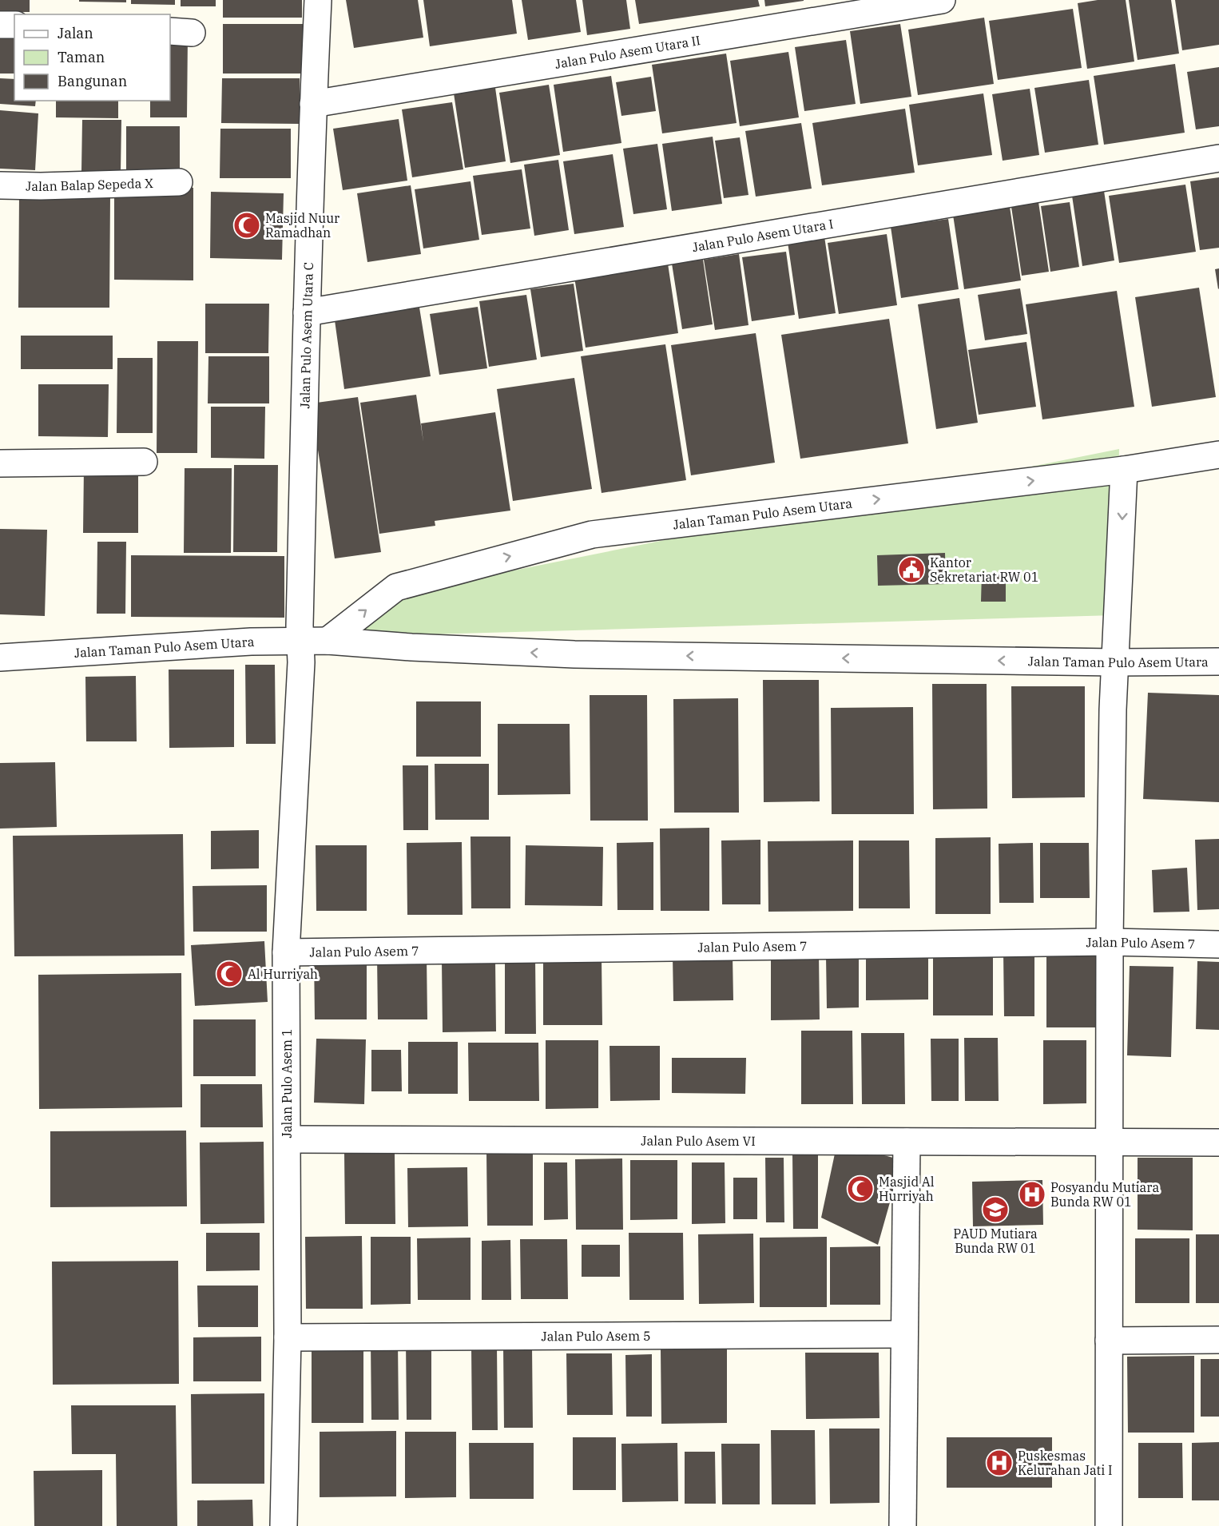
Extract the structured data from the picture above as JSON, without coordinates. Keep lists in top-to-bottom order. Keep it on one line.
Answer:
{"streets":{"street":["Jalan Pulo Asem Utara II","Jalan Balap Sepeda X","Jalan Pulo Asem Utara I","Jalan Pulo Asem Utara C","Jalan Taman Pulo Asem Utara","Jalan Pulo Asem 7","Jalan Pulo Asem 1","Jalan Pulo Asem VI","Jalan Pulo Asem 5"]},"crossings":[["Jalan Pulo Asem Utara II","Jalan Pulo Asem Utara C"],["Jalan Pulo Asem Utara I","Jalan Pulo Asem Utara C"],["Jalan Pulo Asem Utara C","Jalan Taman Pulo Asem Utara"],["Jalan Pulo Asem Utara C","Jalan Pulo Asem 1"],["Jalan Taman Pulo Asem Utara","Jalan Pulo Asem 1"],["Jalan Pulo Asem 7","Jalan Pulo Asem 1"],["Jalan Pulo Asem 1","Jalan Pulo Asem VI"],["Jalan Pulo Asem 1","Jalan Pulo Asem 5"]],"places":{"mosque":["Masjid Nuur Ramadhan","Al Hurriyah","Masjid Al Hurriyah"],"public building":["Kantor Sekretariat RW 01"],"hospital":["Posyandu Mutiara Bunda RW 01","Puskesmas Kelurahan Jati I"],"school or university":["PAUD Mutiara Bunda RW 01"]},"legend":["Jalan","Taman","Bangunan"]}
